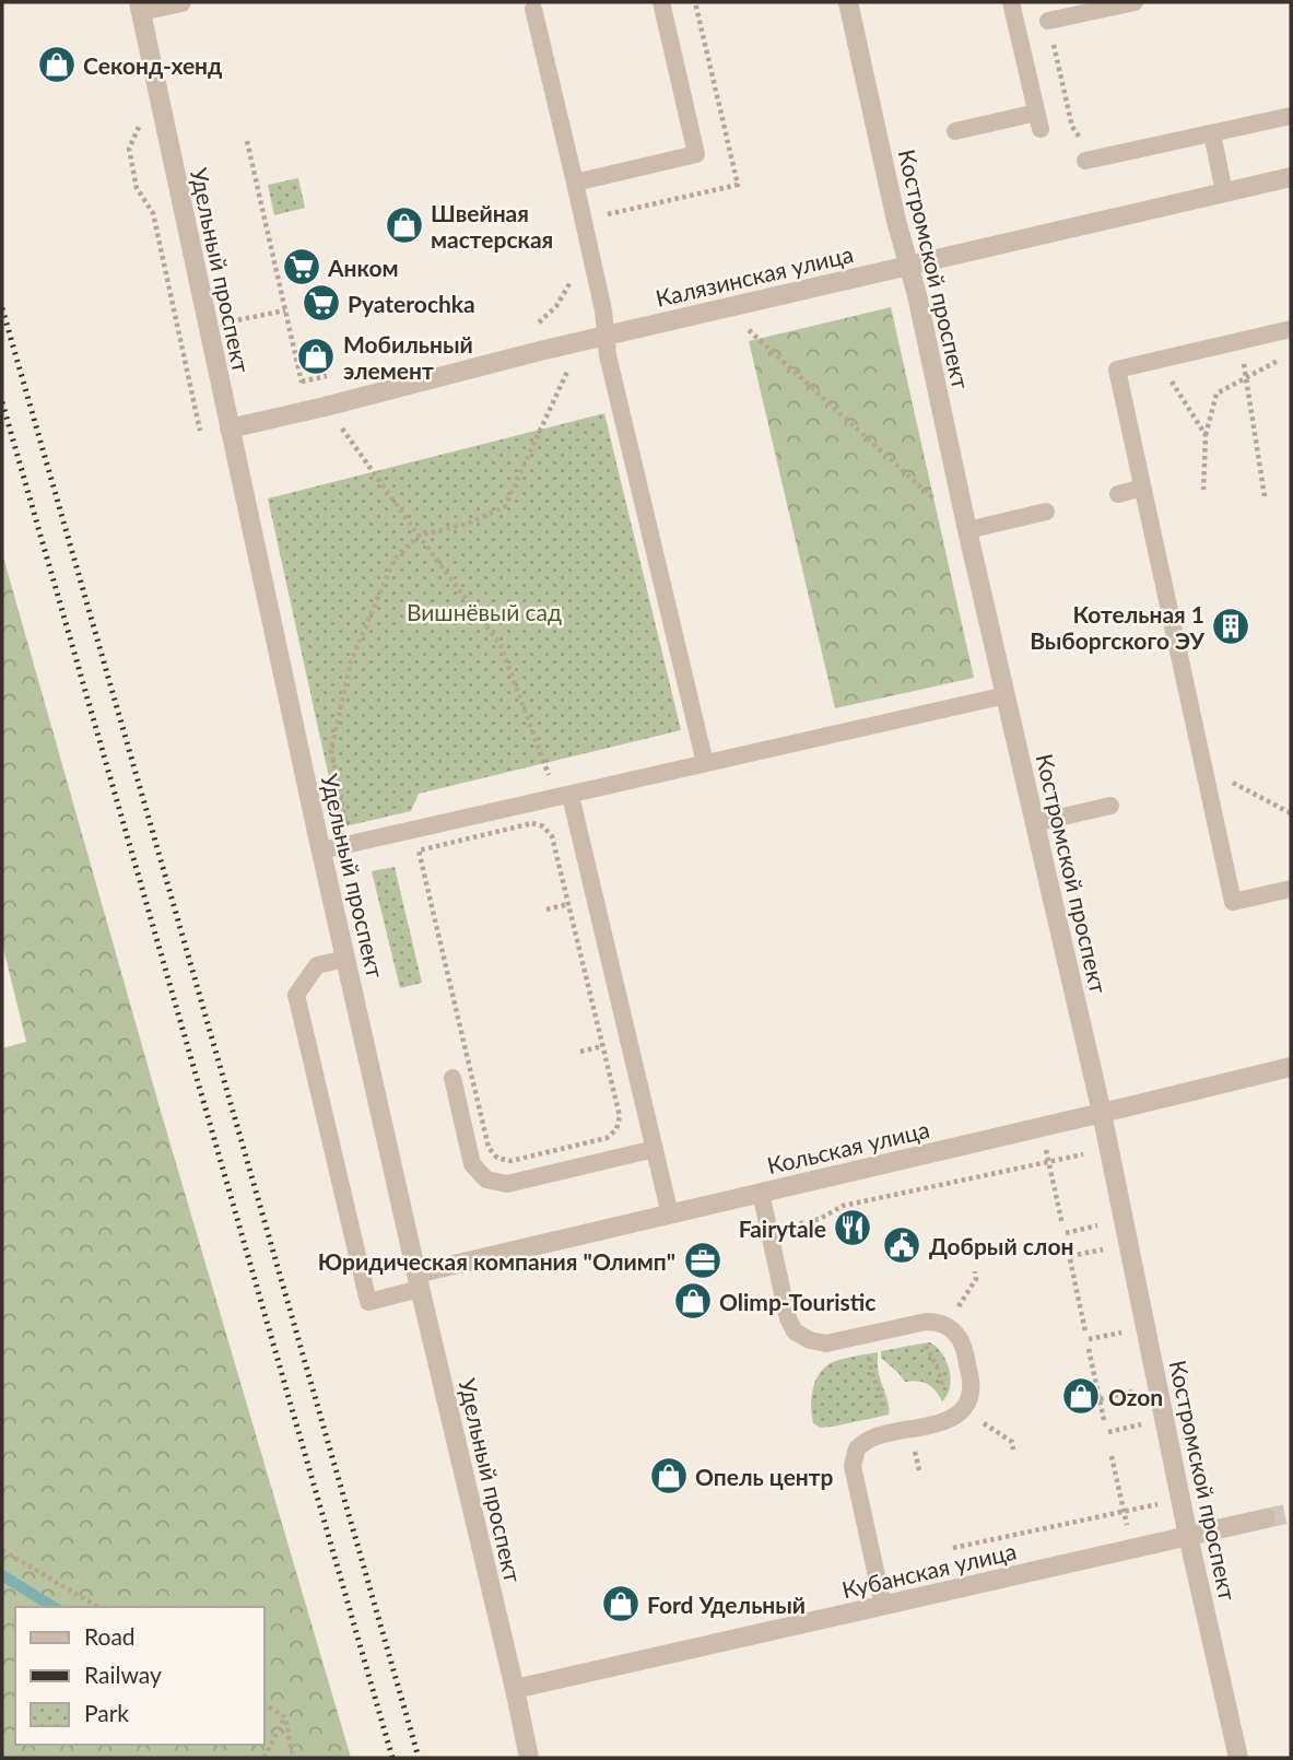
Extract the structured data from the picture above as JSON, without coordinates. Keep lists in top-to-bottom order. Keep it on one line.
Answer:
{"streets":{"street":["Костромской проспект","Удельный проспект","Калязинская улица","Кольская улица","Кубанская улица"]},"crossings":[["Костромской проспект","Калязинская улица"],["Костромской проспект","Кольская улица"],["Костромской проспект","Кубанская улица"],["Удельный проспект","Калязинская улица"],["Удельный проспект","Кольская улица"],["Удельный проспект","Кубанская улица"]],"parks":["Вишнёвый сад"],"places":{"shop":["Секонд-хенд","Швейная мастерская","Мобильный элемент","Olimp-Touristic","Ozon","Опель центр","Ford Удельный"],"supermarket":["Анком","Pyaterochka"],"building":["Котельная 1 Выборгского ЭУ"],"restaurant":["Fairytale"],"public building":["Добрый слон"],"office":["Юридическая компания \"Олимп\""]},"legend":["Road","Railway","Park"]}
